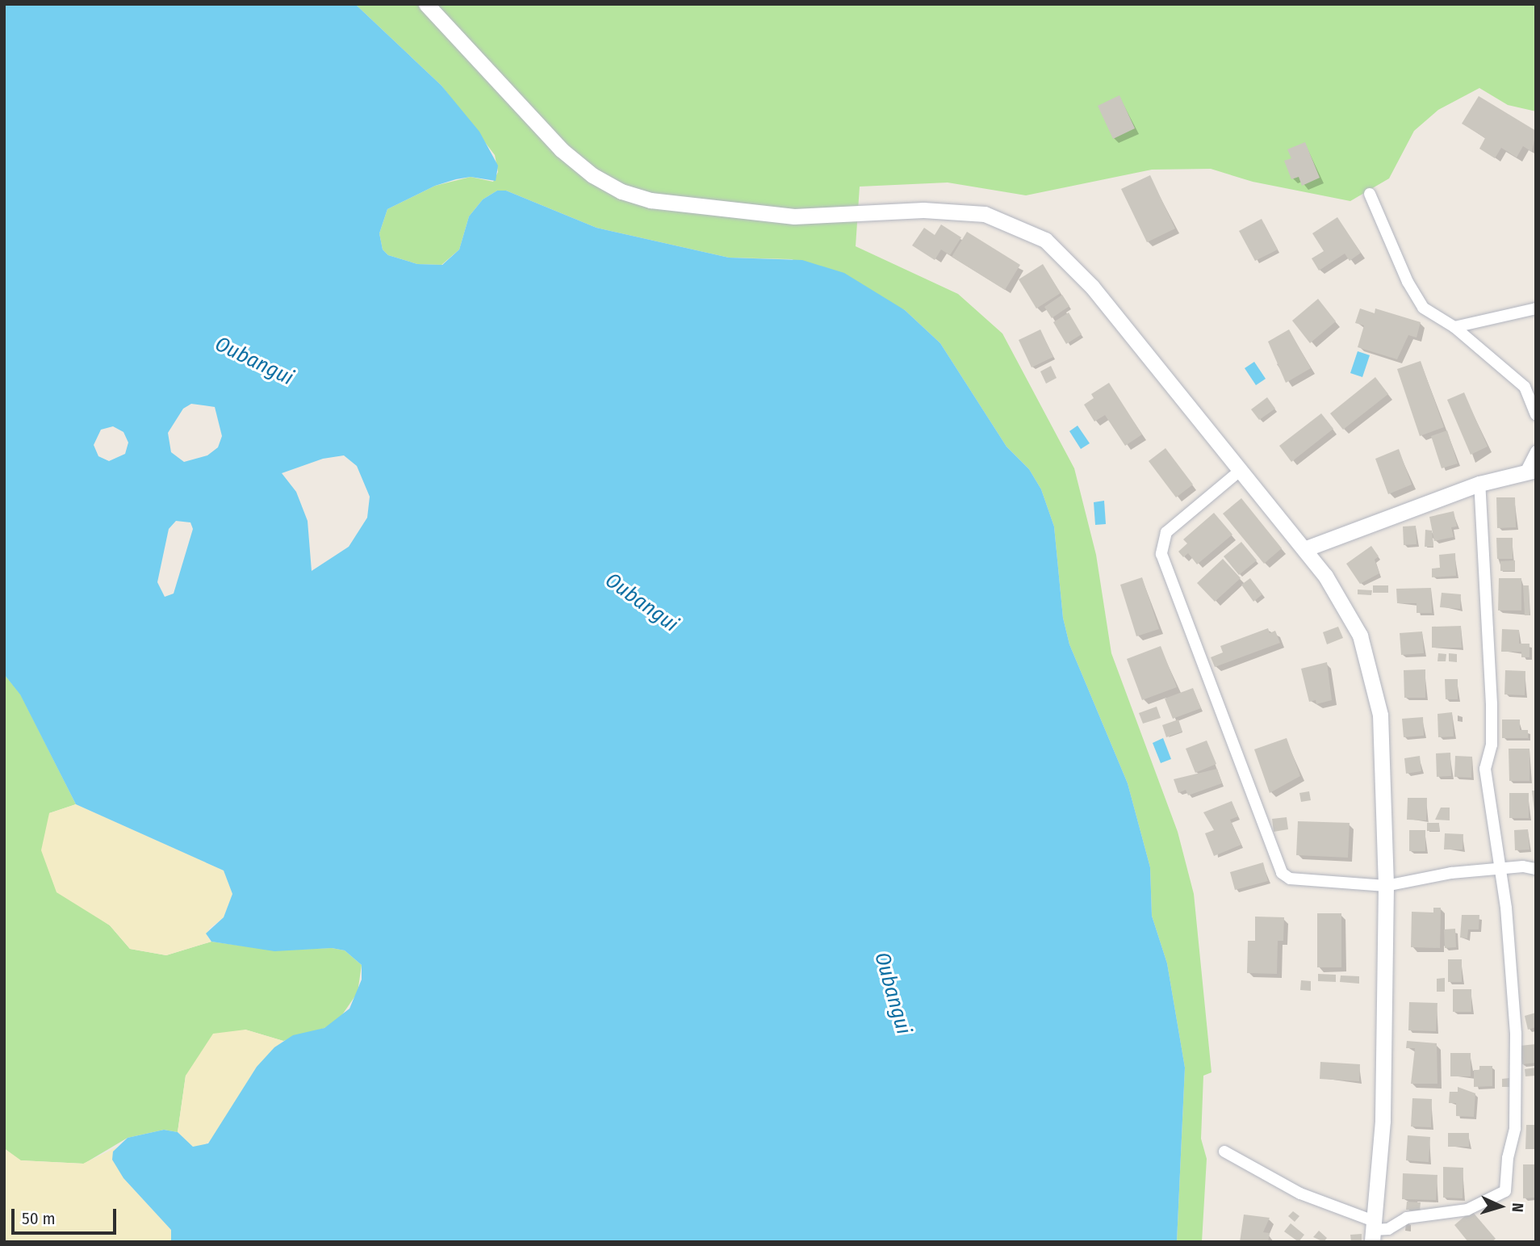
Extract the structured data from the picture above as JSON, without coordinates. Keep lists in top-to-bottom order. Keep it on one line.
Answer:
{"water":["Oubangui"],"scale_bar":"50 m","north":"right"}
